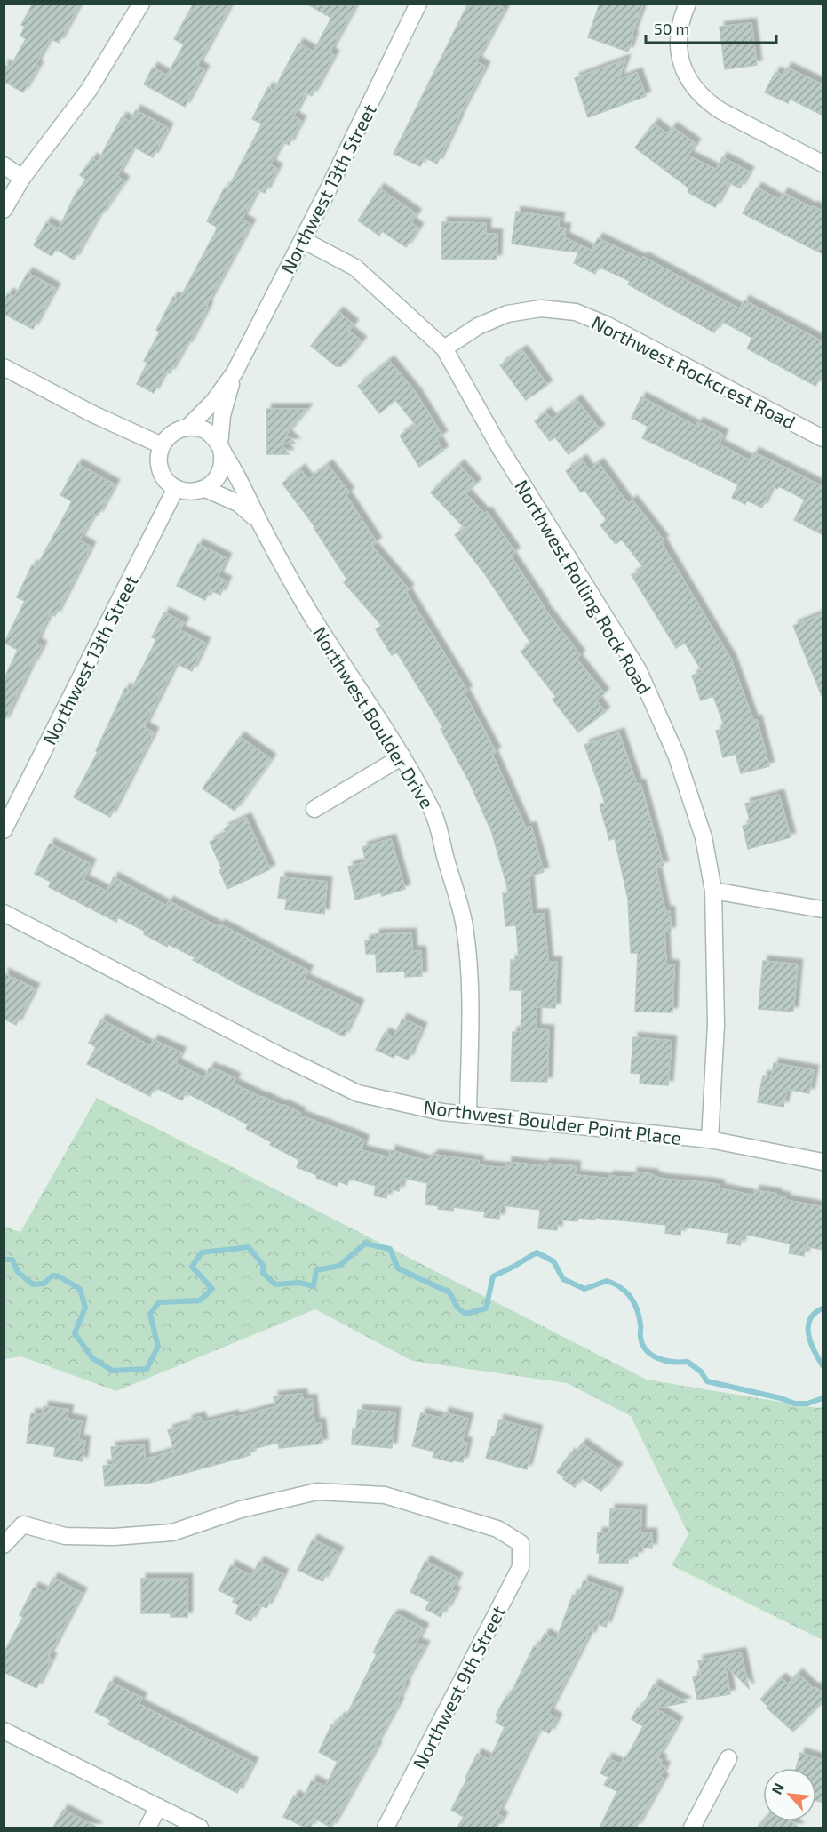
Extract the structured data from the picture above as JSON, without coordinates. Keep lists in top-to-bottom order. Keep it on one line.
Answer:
{"streets":{"street":["Northwest 13th Street","Northwest Rockcrest Road","Northwest Rolling Rock Road","Northwest Boulder Drive","Northwest Boulder Point Place","Northwest 9th Street"]},"crossings":[["Northwest 13th Street","Northwest Rolling Rock Road"],["Northwest 13th Street","Northwest Boulder Drive"],["Northwest Rockcrest Road","Northwest Rolling Rock Road"],["Northwest Rolling Rock Road","Northwest Boulder Point Place"],["Northwest Boulder Drive","Northwest Boulder Point Place"]],"scale_bar":"50 m","north":"top left"}
